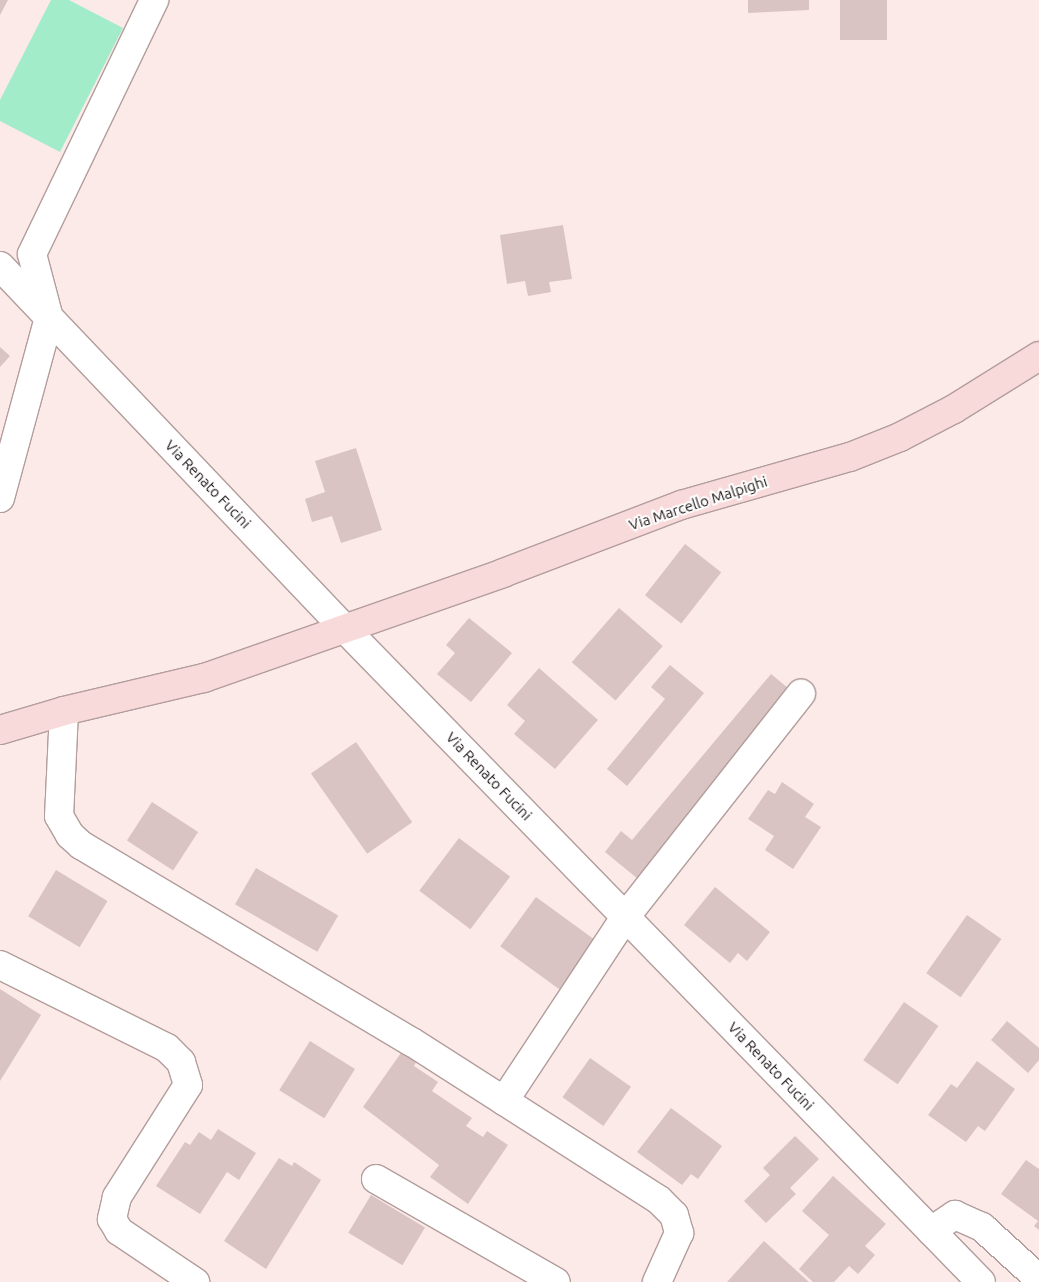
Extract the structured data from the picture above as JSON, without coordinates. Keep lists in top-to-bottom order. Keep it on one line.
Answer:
{"streets":{"main road":["Via Marcello Malpighi"],"street":["Via Renato Fucini"]},"crossings":[["Via Renato Fucini","Via Marcello Malpighi"]]}
